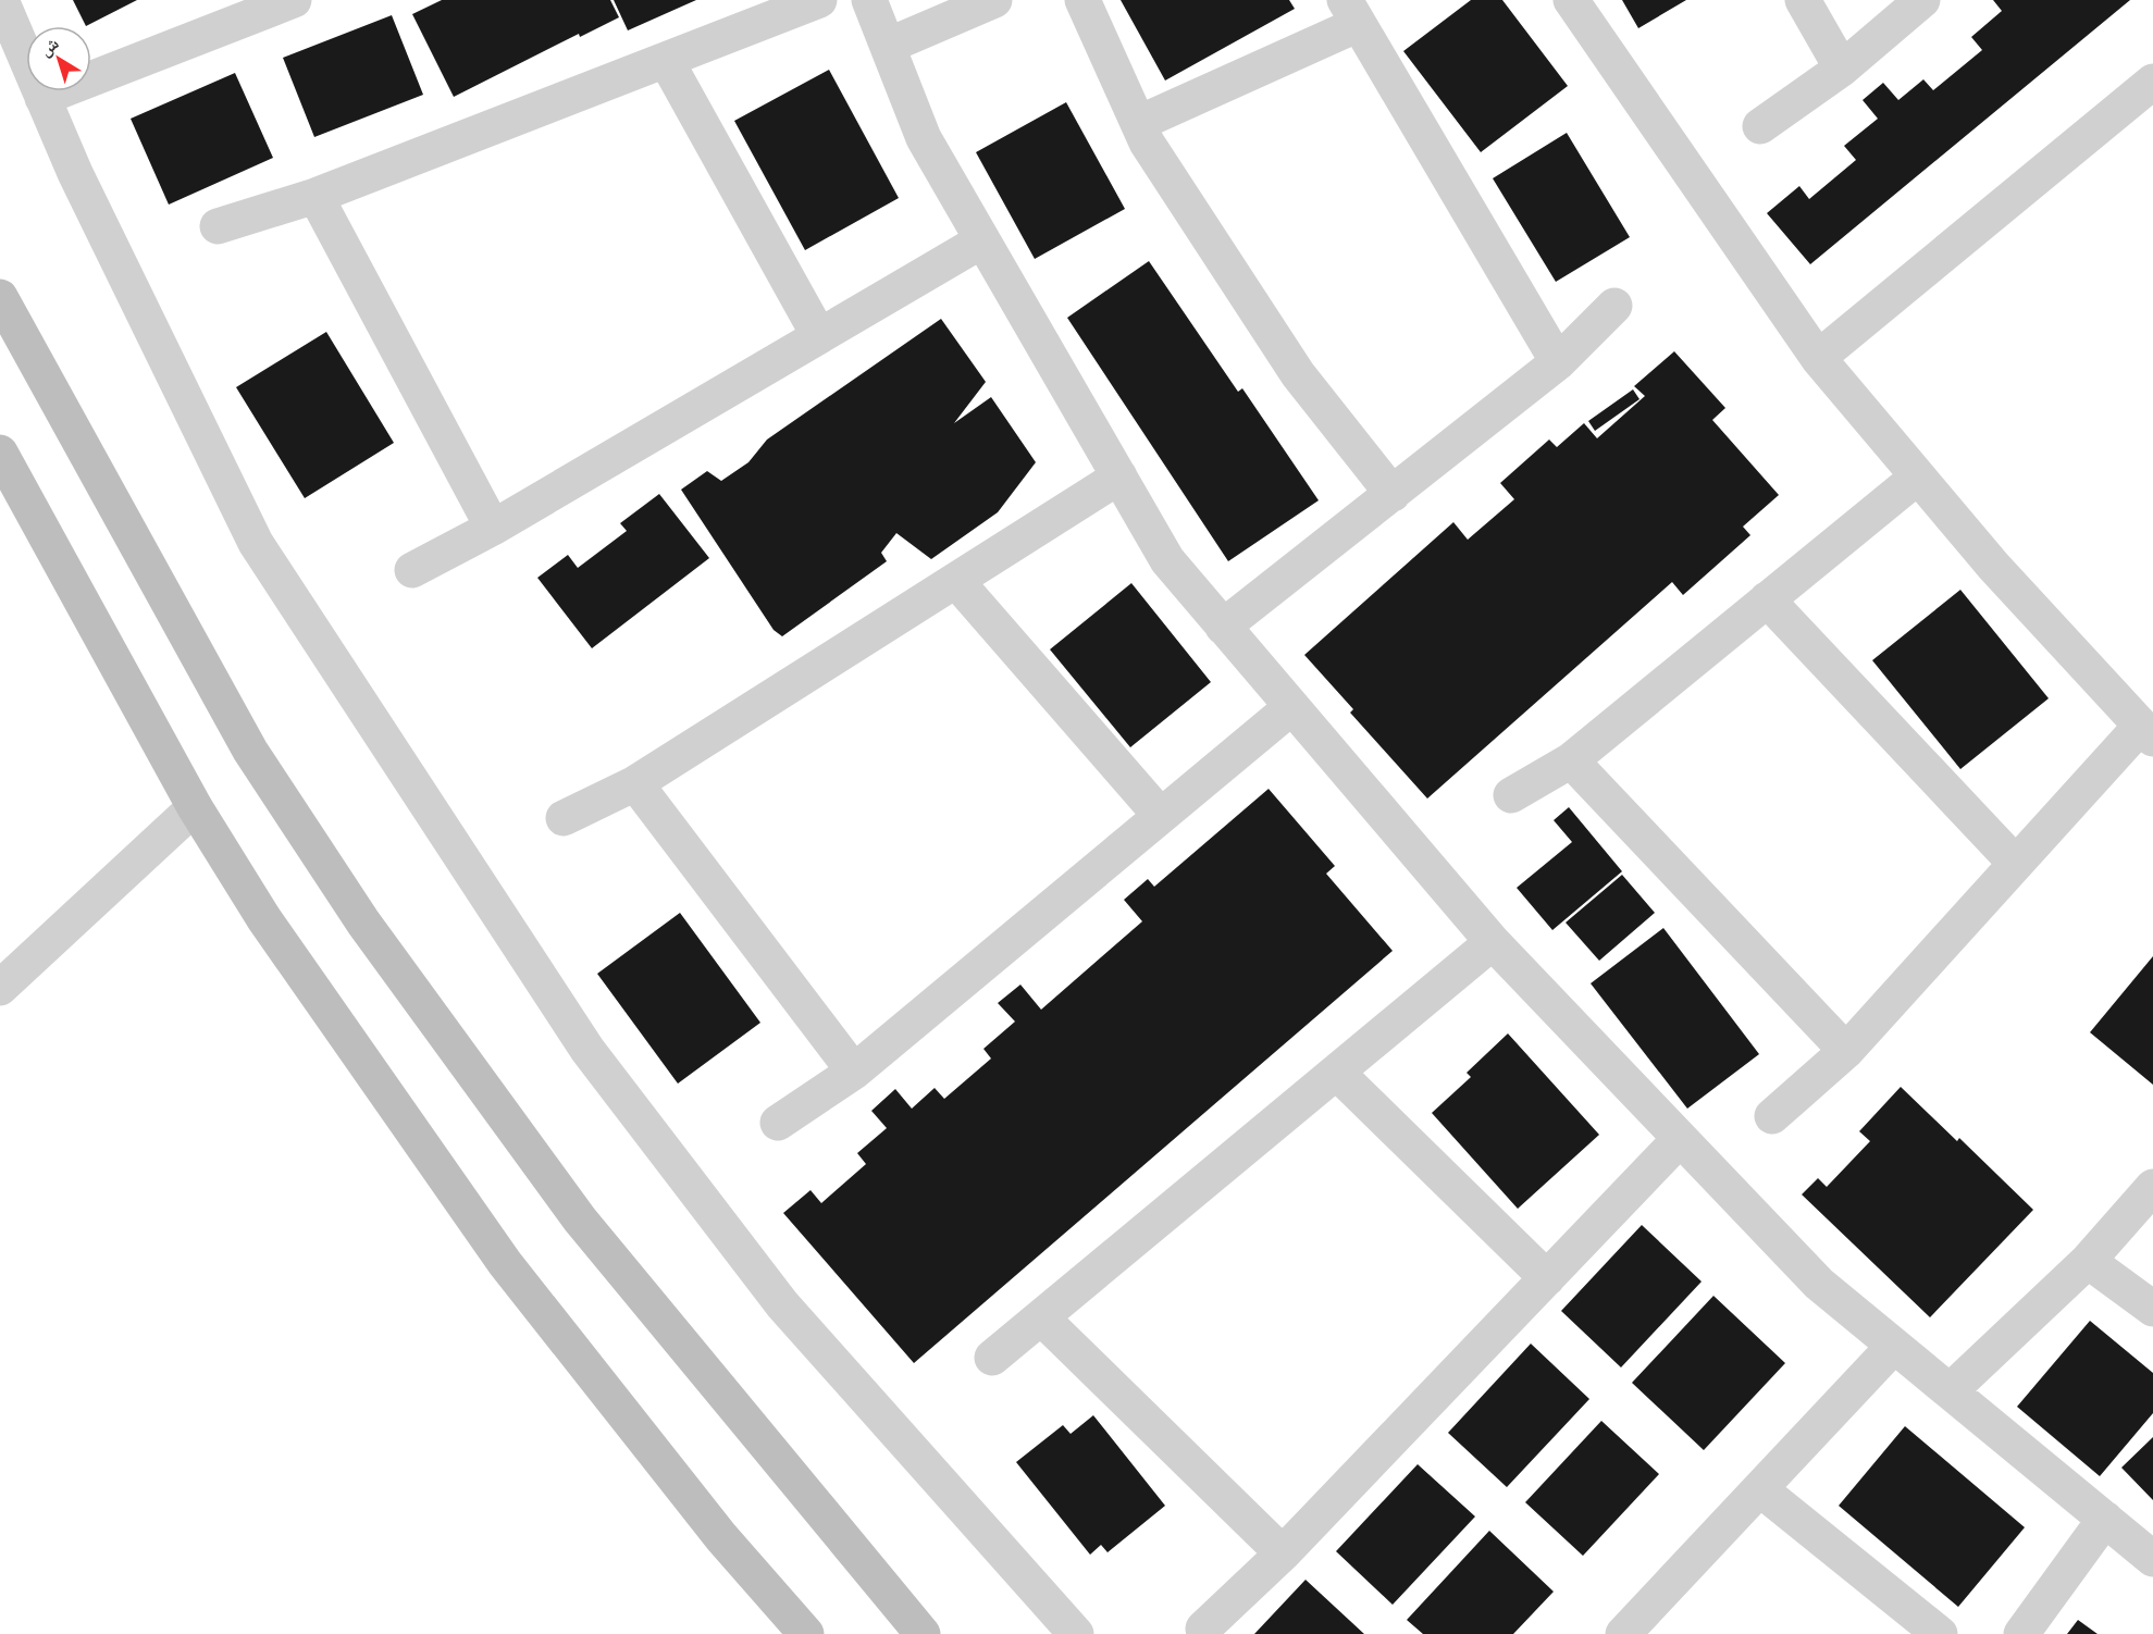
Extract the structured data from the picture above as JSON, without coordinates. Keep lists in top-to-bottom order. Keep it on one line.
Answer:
{"north":"top left"}
